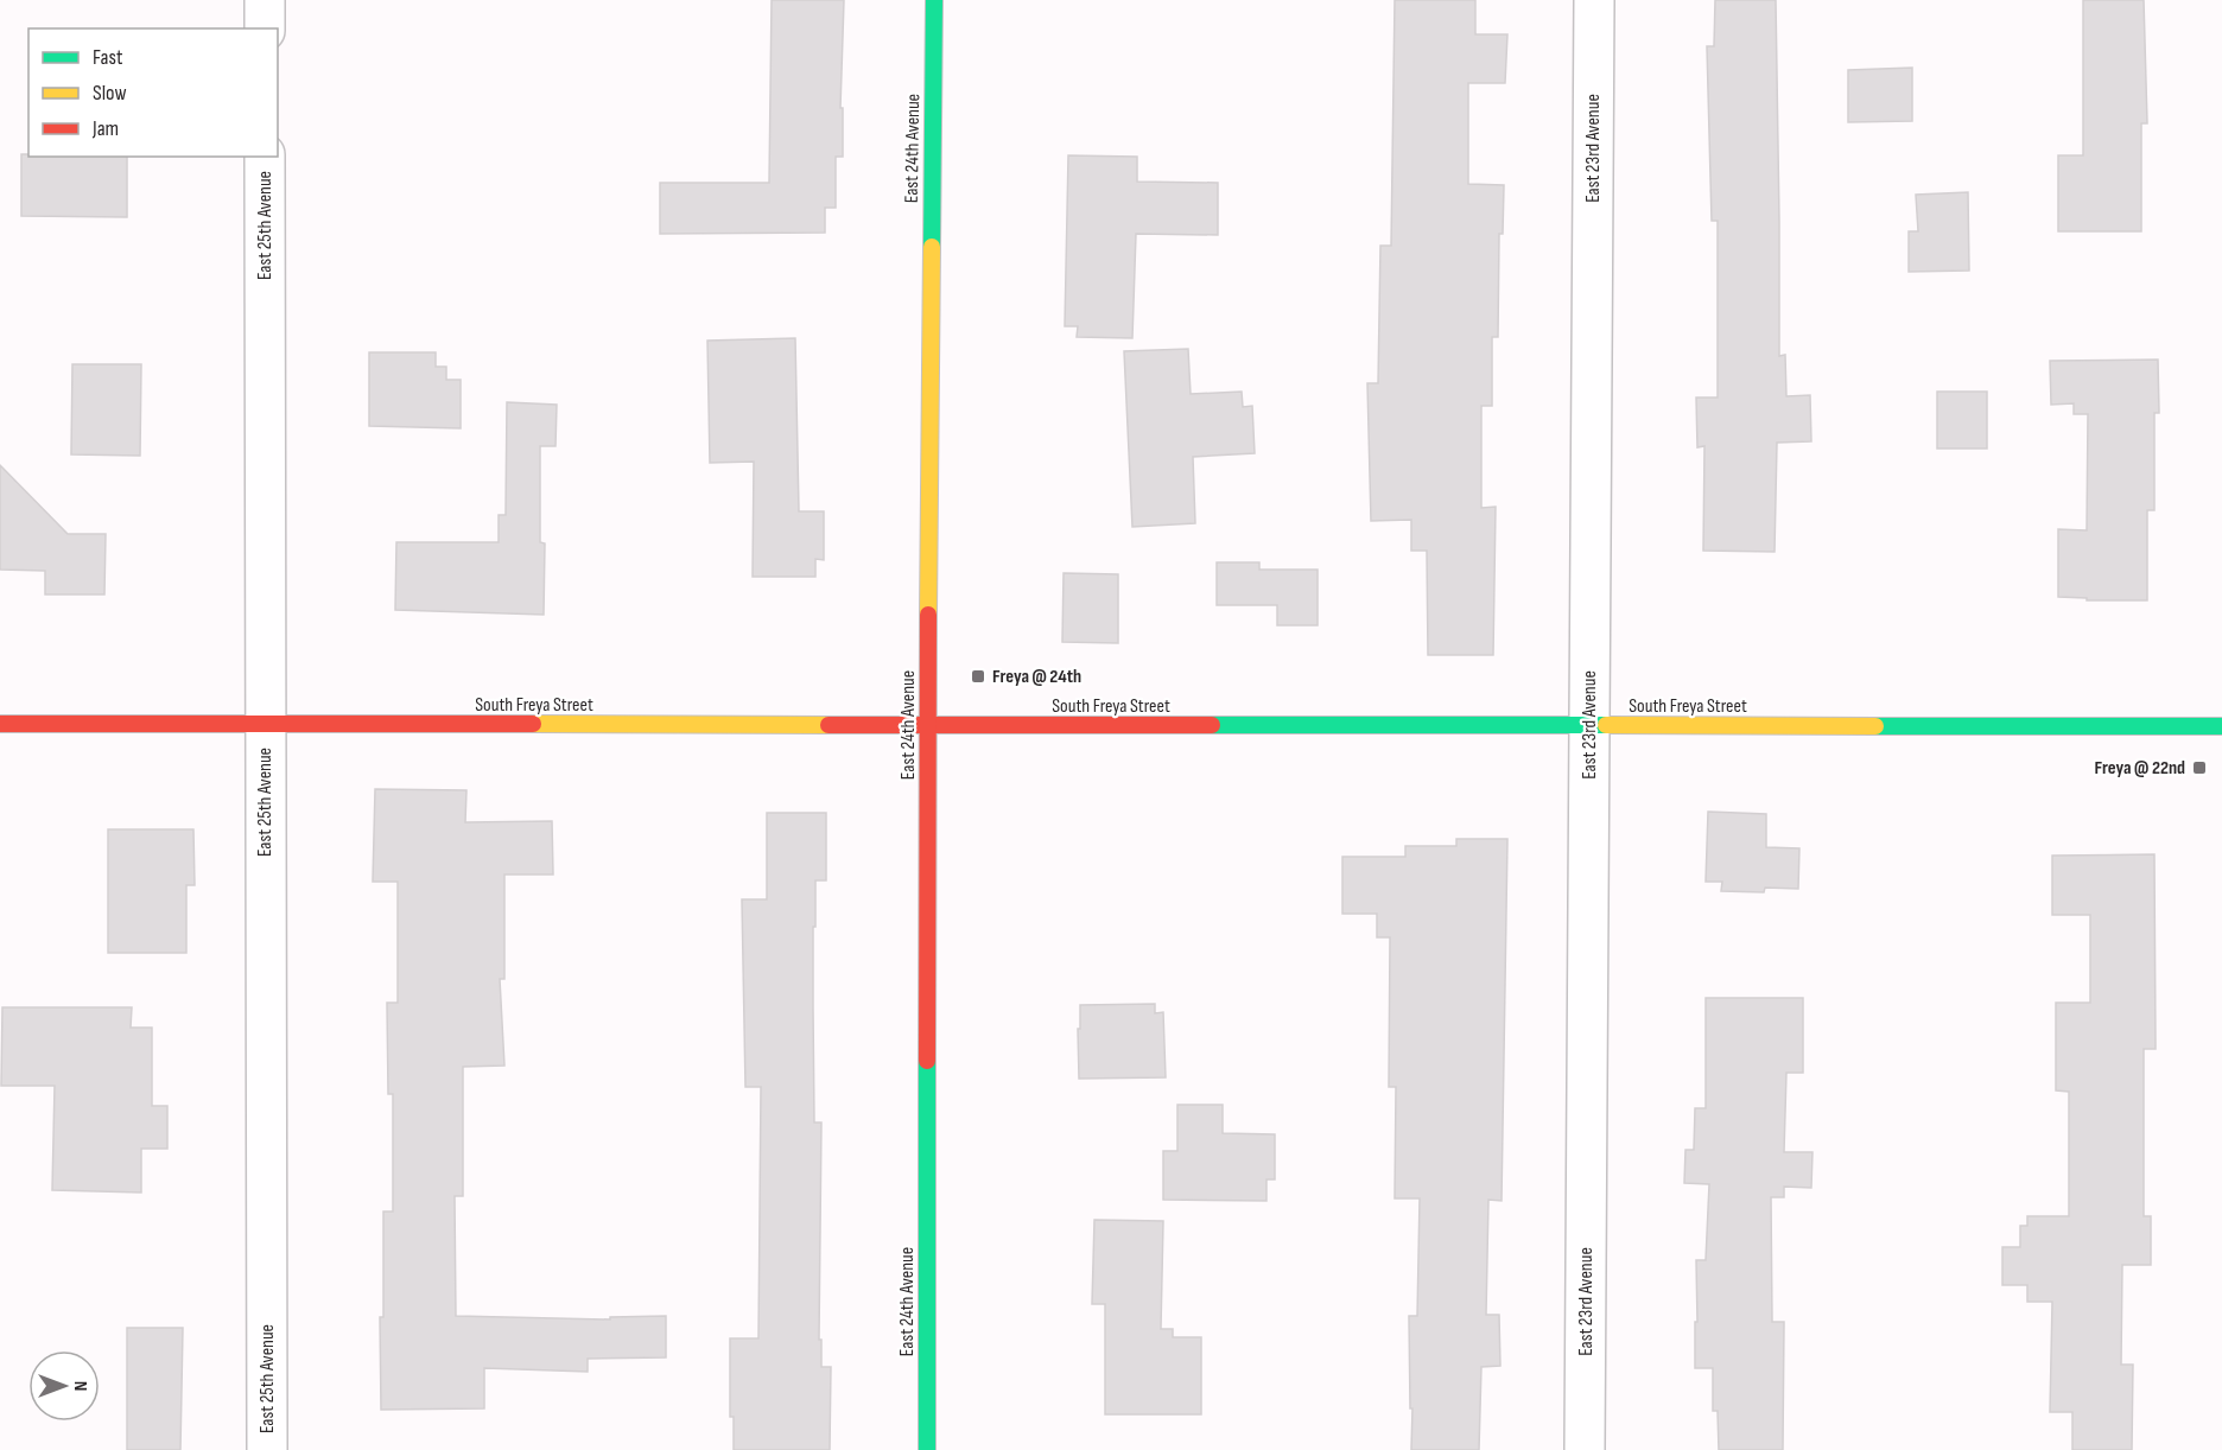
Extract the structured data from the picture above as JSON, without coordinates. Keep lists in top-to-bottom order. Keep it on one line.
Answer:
{"streets":{"main road":["East 24th Avenue","South Freya Street"],"street":["East 23rd Avenue","East 25th Avenue"]},"crossings":[["East 24th Avenue","South Freya Street"],["East 23rd Avenue","South Freya Street"],["East 25th Avenue","South Freya Street"]],"places":{"transit":["Freya @ 24th","Freya @ 22nd"]},"legend":["Fast","Slow","Jam"],"north":"right"}
